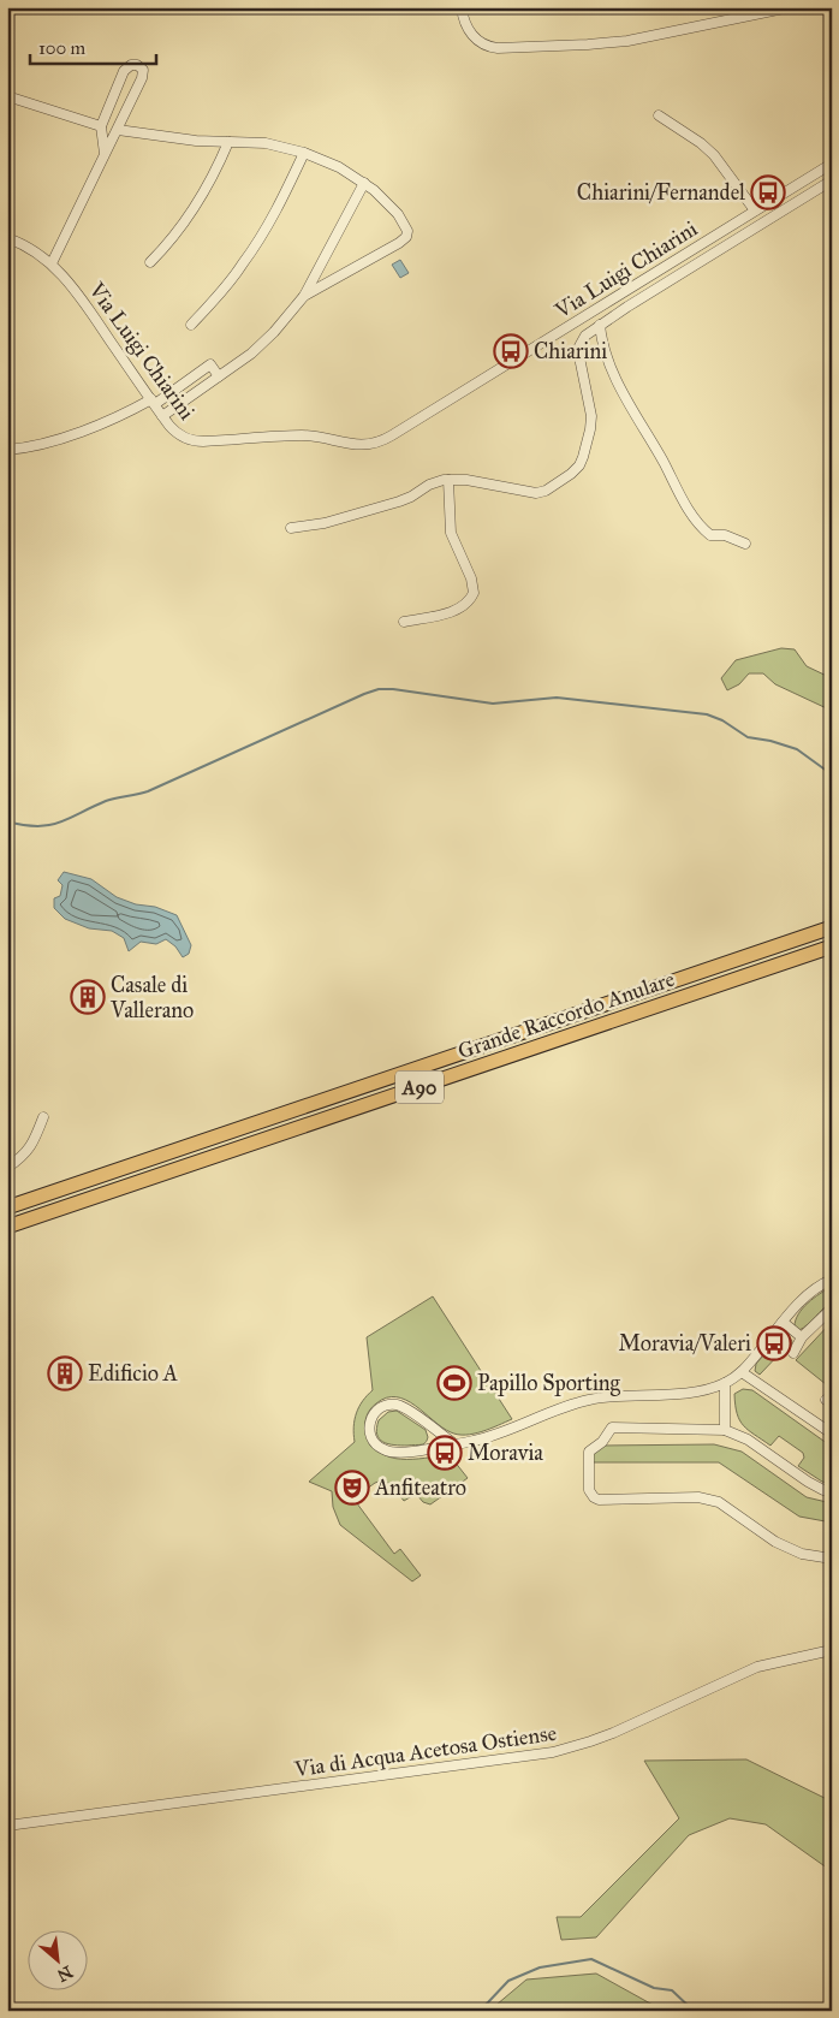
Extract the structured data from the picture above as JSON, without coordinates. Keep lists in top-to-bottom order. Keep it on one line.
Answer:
{"streets":{"highway":["Grande Raccordo Anulare","A90"],"street":["Via Luigi Chiarini","Via di Acqua Acetosa Ostiense"]},"places":{"bus stop":["Chiarini/Fernandel","Chiarini","Moravia/Valeri","Moravia"],"building":["Casale di Vallerano","Edificio A"],"sports":["Papillo Sporting"],"theatre":["Anfiteatro"]},"scale_bar":"100 m","north":"bottom right"}
